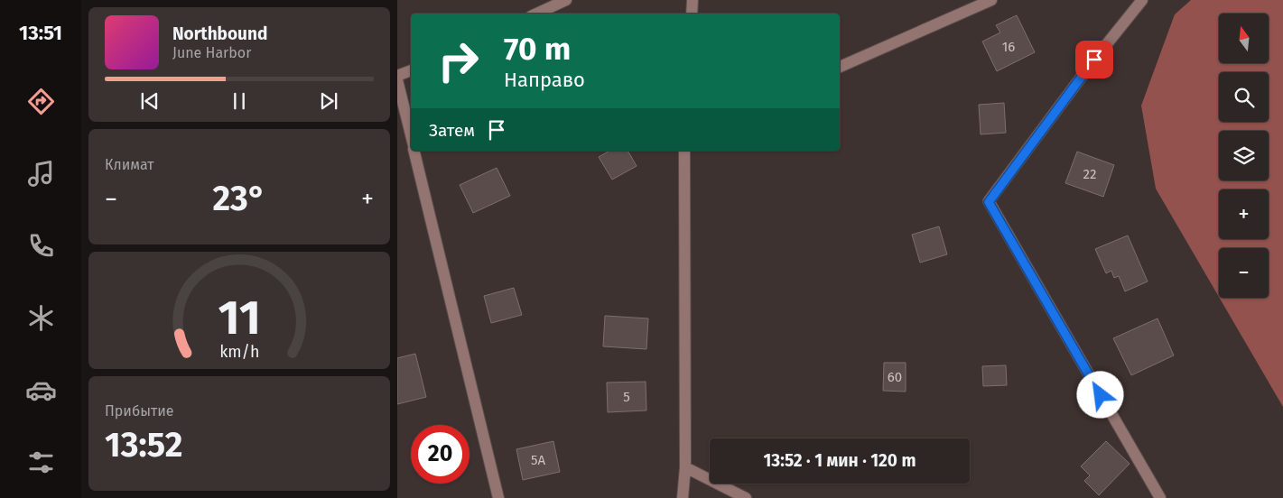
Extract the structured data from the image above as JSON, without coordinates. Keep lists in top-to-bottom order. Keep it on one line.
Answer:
{"house_numbers":["16","22","60","5","5А"],"north":"top","page":{"tabs":"13:51","map_buttons":["+","−"],"turn":["70 m","Направо"],"song":["Northbound","June Harbor"],"then":"Затем","tile":["Климат",["Прибытие","13:52"]],"heat":["−","23°","+"],"limit":"20","trip":"13:52 · 1 мин · 120 m","gauge":["11","km/h"]}}
